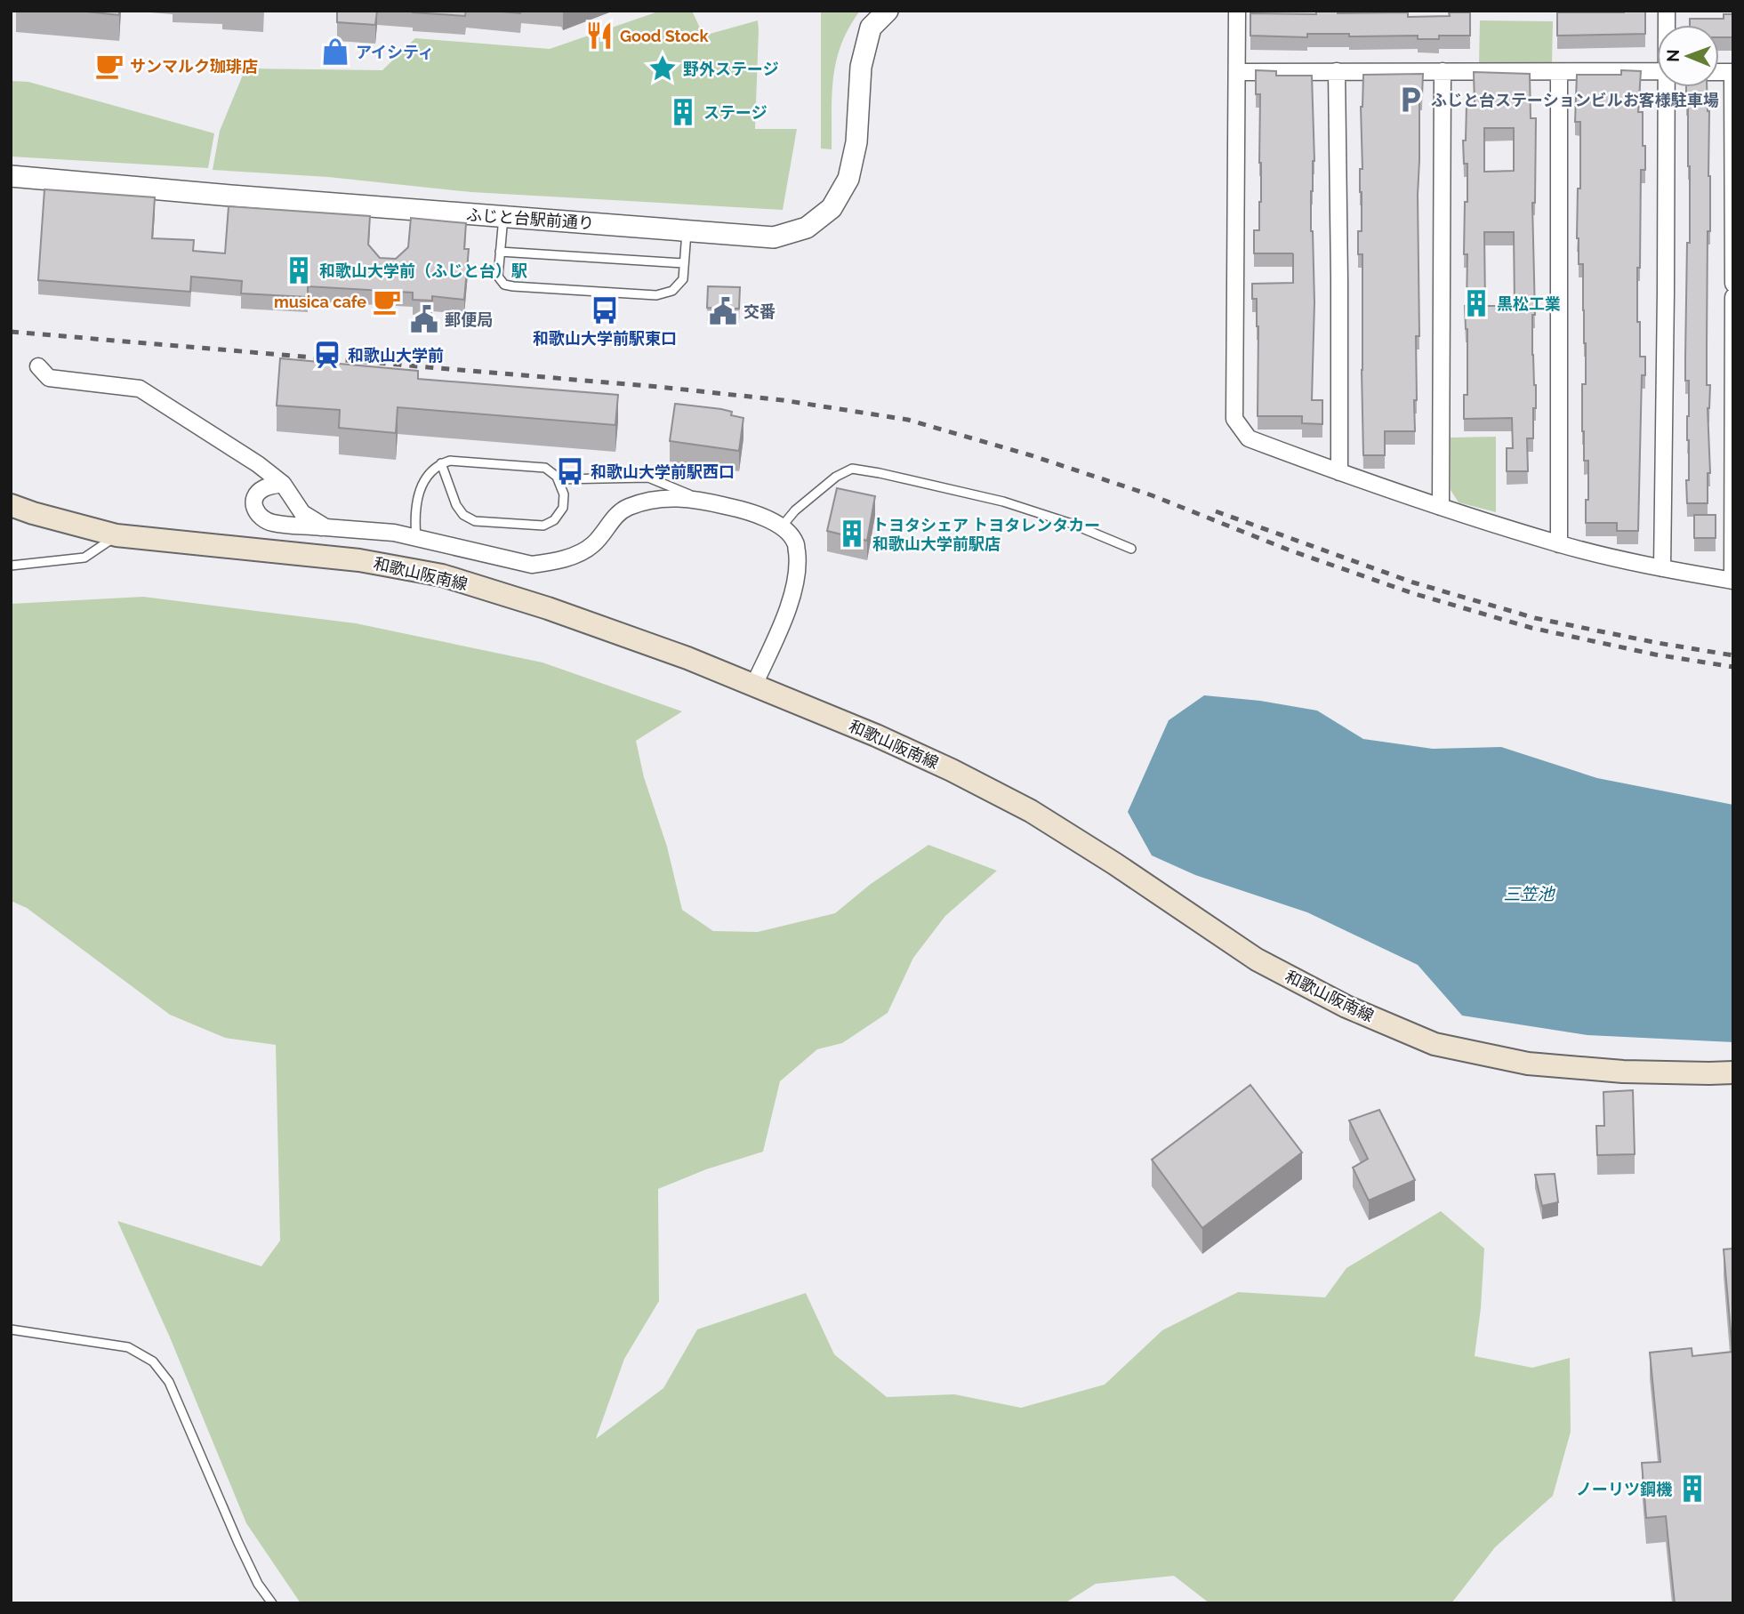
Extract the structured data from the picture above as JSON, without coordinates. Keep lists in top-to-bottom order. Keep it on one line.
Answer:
{"streets":{"main road":["和歌山阪南線"],"street":["ふじと台駅前通り"]},"water":["三笠池"],"places":{"restaurant":["Good Stock"],"shop":["アイシティ"],"cafe":["サンマルク珈琲店","musica cafe"],"place":["野外ステージ"],"parking":["ふじと台ステーションビルお客様駐車場"],"building":["ステージ","和歌山大学前（ふじと台）駅","黒松工業","トヨタシェア トヨタレンタカー 和歌山大学前駅店","ノーリツ鋼機"],"bus stop":["和歌山大学前駅東口","和歌山大学前駅西口"],"public building":["交番","郵便局"],"station":["和歌山大学前"]},"north":"left"}
